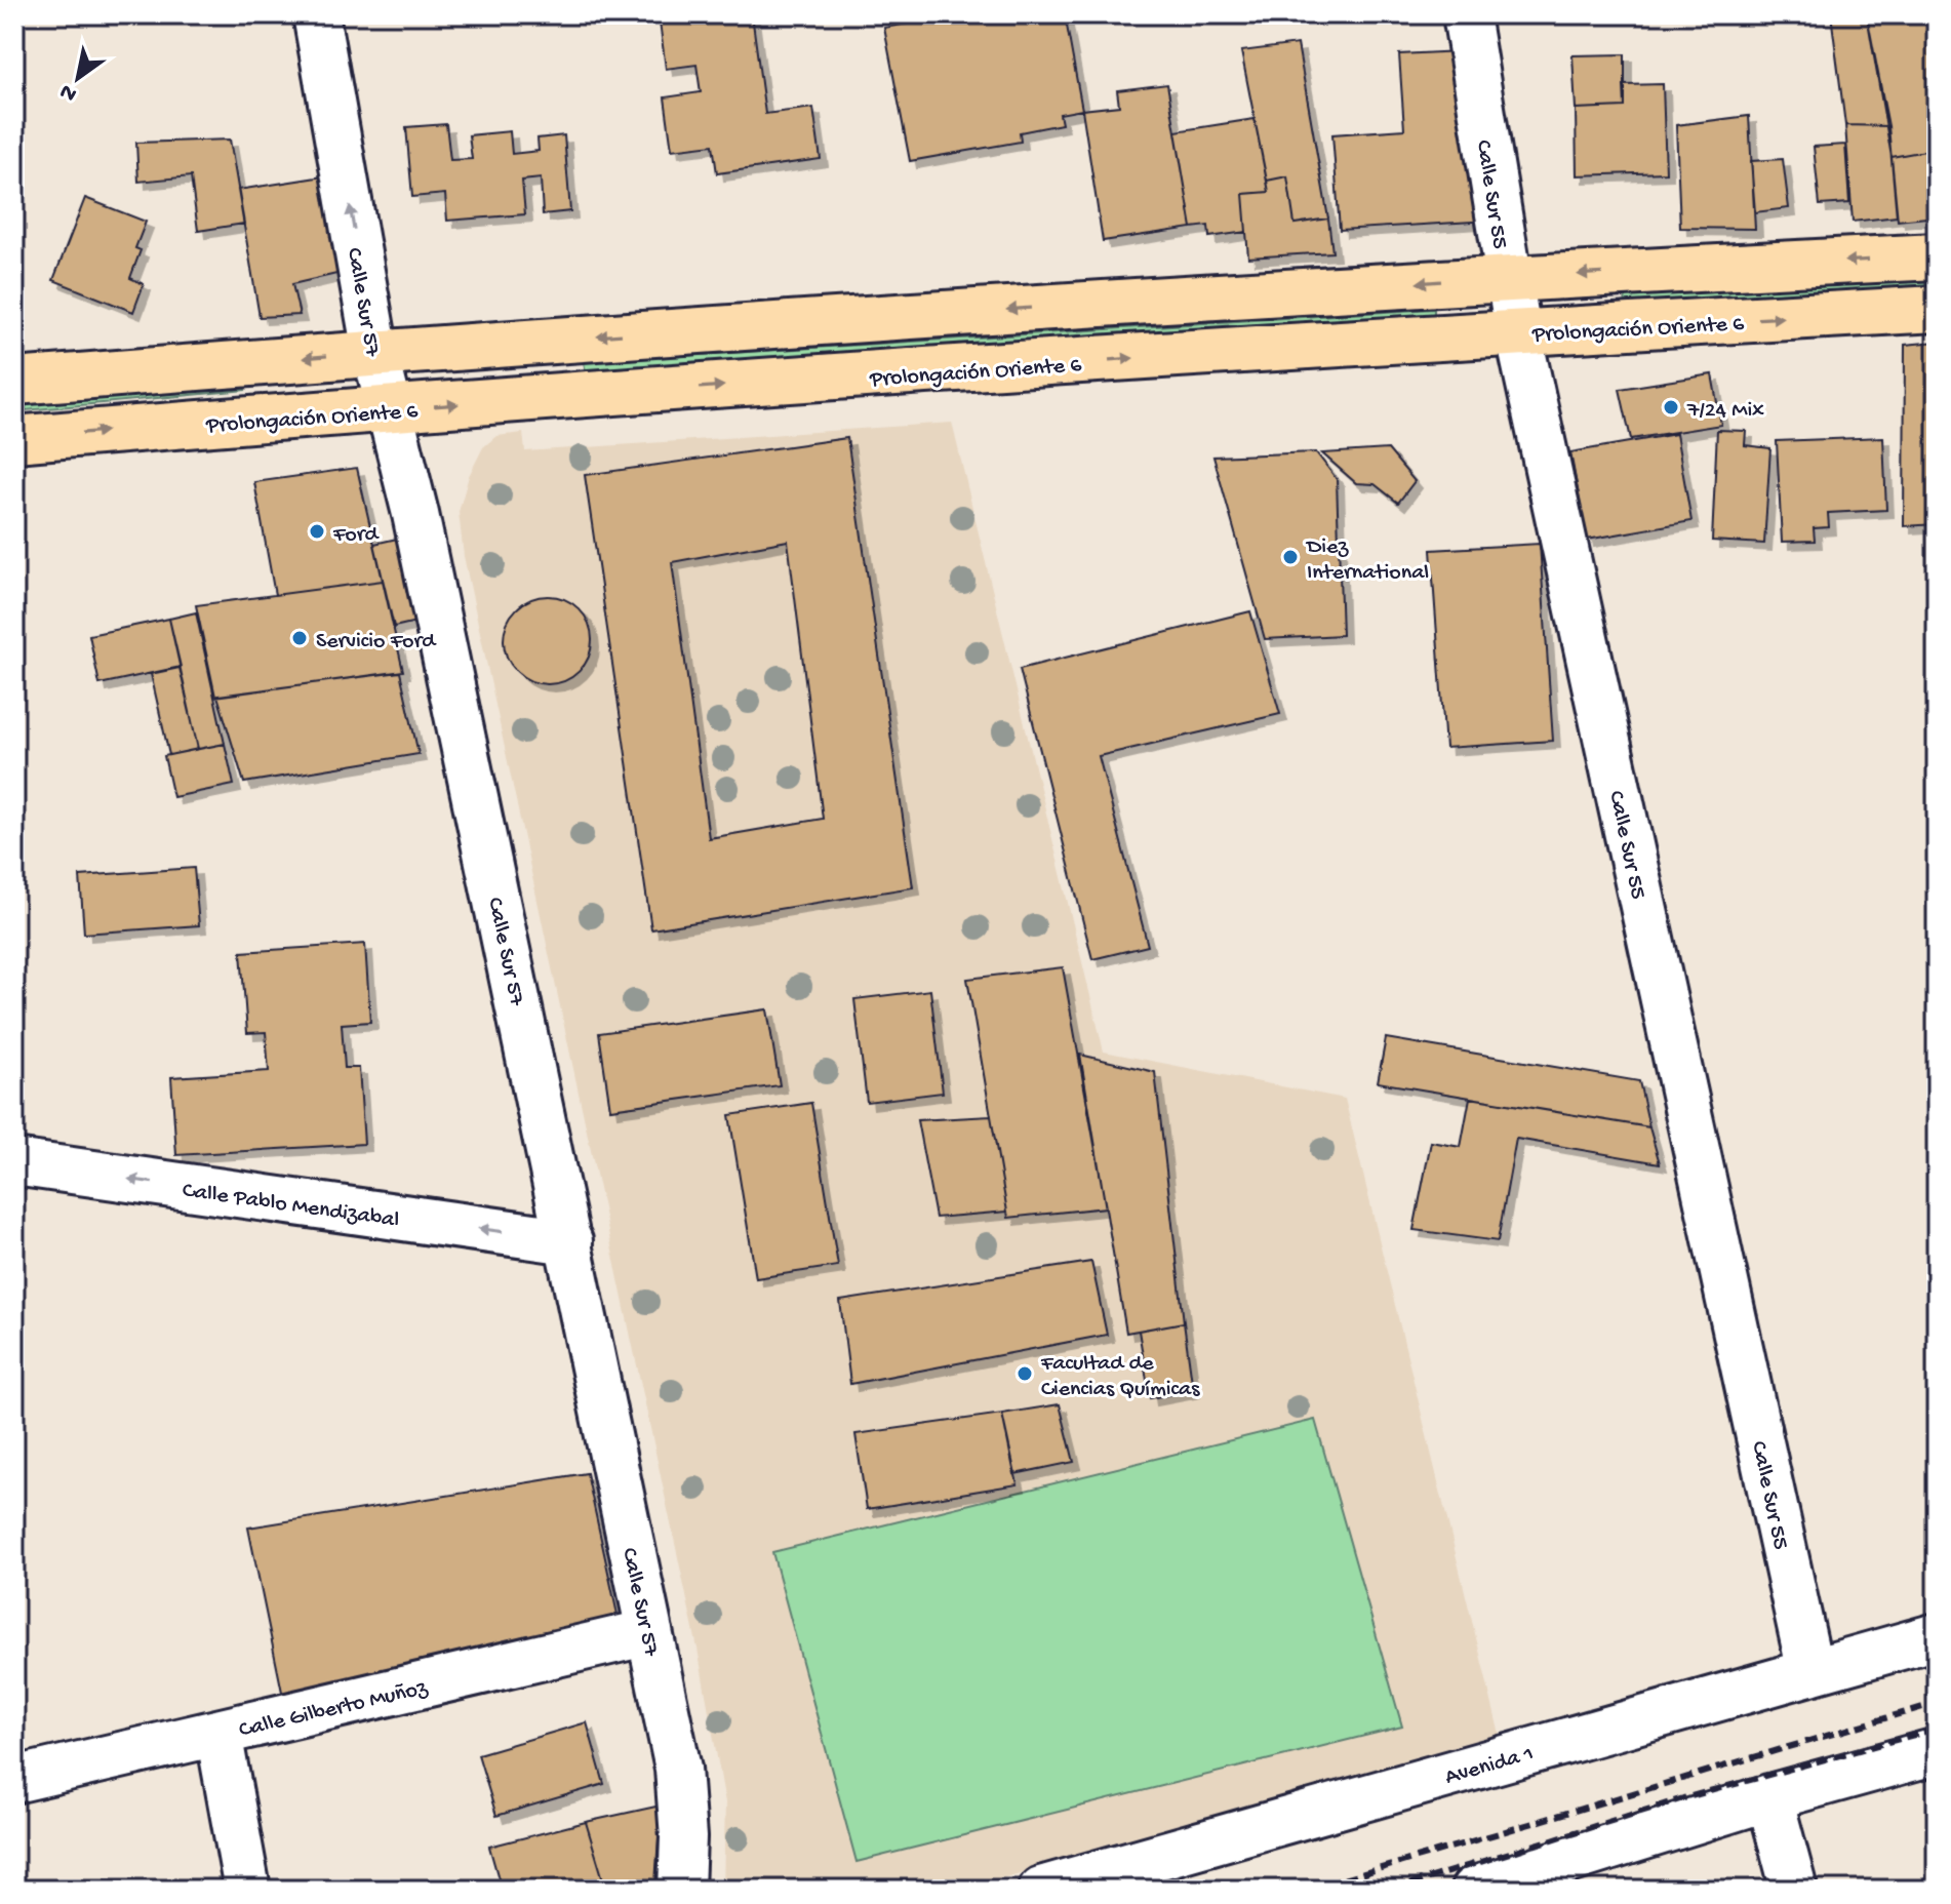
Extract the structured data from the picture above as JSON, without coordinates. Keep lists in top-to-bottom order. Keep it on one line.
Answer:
{"streets":{"main road":["Prolongación Oriente 6"],"street":["Calle Sur 55","Calle Sur 57","Calle Pablo Mendizabal","Calle Gilberto Muñoz","Avenida 1"]},"crossings":[["Calle Sur 55","Prolongación Oriente 6"],["Calle Sur 55","Avenida 1"],["Calle Sur 57","Prolongación Oriente 6"],["Calle Sur 57","Calle Pablo Mendizabal"],["Calle Sur 57","Calle Gilberto Muñoz"]],"one_way":["Calle Pablo Mendizabal"],"places":["7/24 Mix","Ford","Diez International","Servicio Ford","Facultad de Ciencias Químicas"],"north":"bottom left"}
